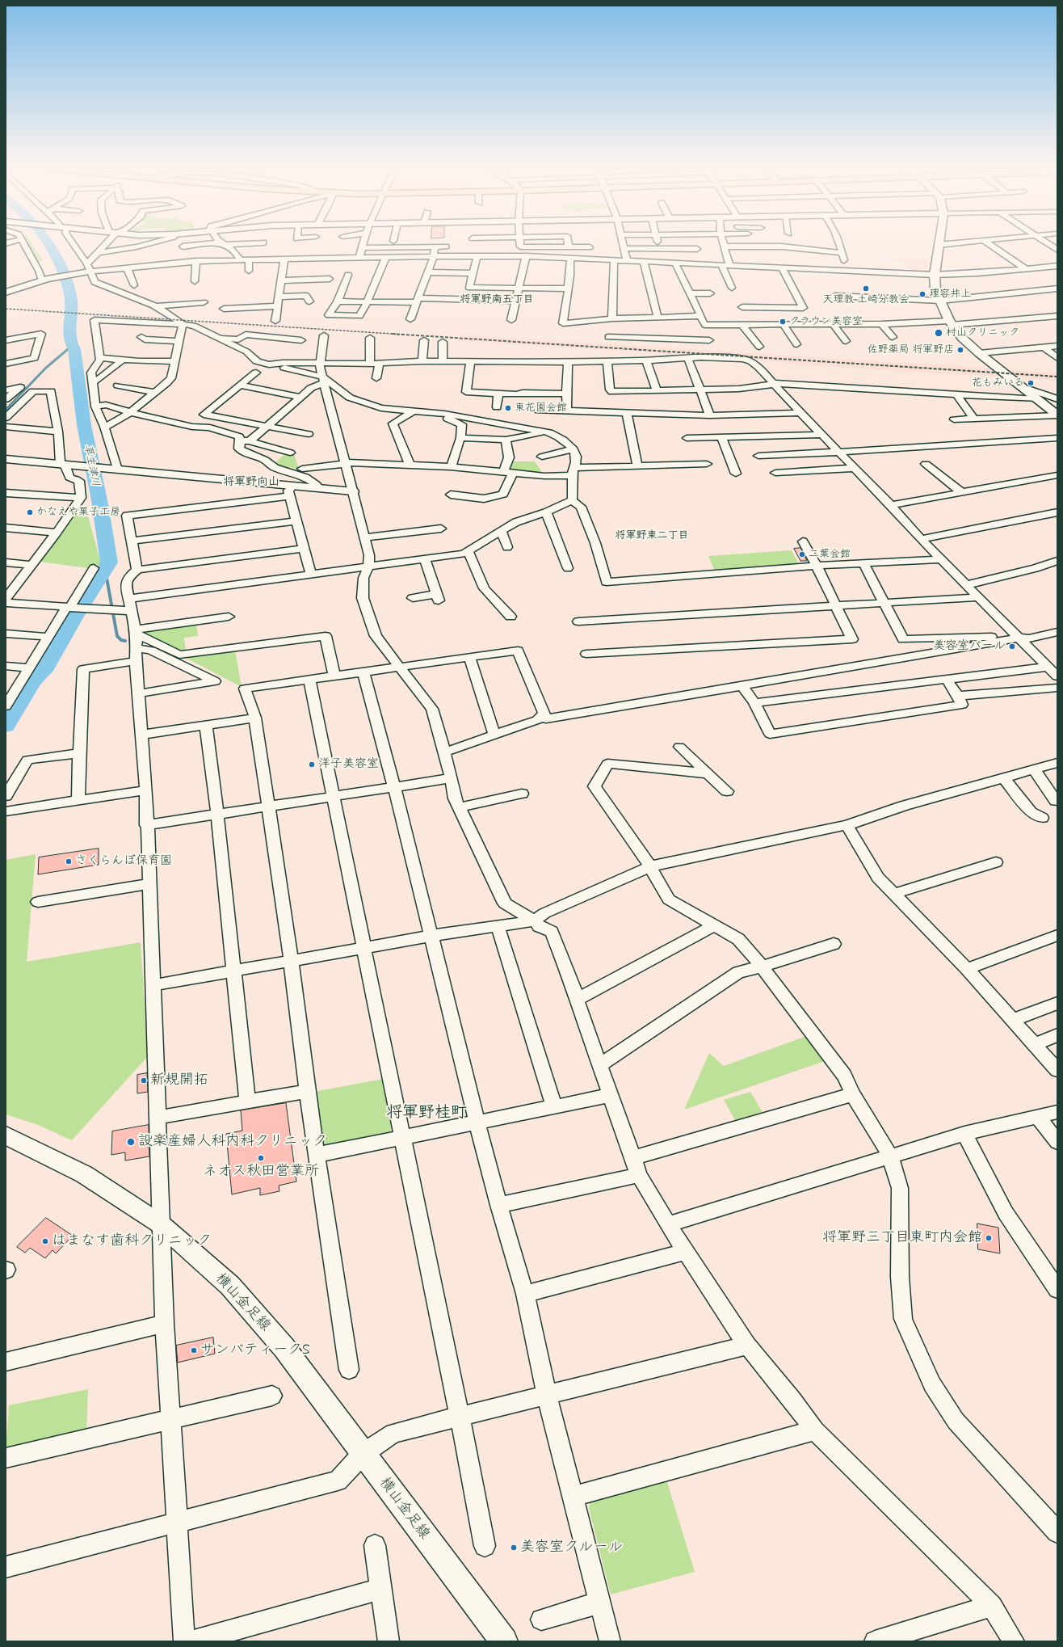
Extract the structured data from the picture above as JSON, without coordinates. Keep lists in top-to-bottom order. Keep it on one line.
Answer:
{"streets":{"street":["横山金足線"]},"districts":["将軍野南五丁目","将軍野向山","将軍野東二丁目","将軍野桂町"],"water":["草生津川"],"places":["天理教 土崎分教会","理容井上","クラウン美容室","村山クリニック","佐野薬局 将軍野店","花もみいる","東花園会館","かなえや菓子工房","二葉会館","美容室パール","洋子美容室","さくらんぼ保育園","新規開拓","設楽産婦人科内科クリニック","ネオス秋田営業所","将軍野三丁目東町内会館","はまなす歯科クリニック","サンバティークS","美容室クルール"]}
